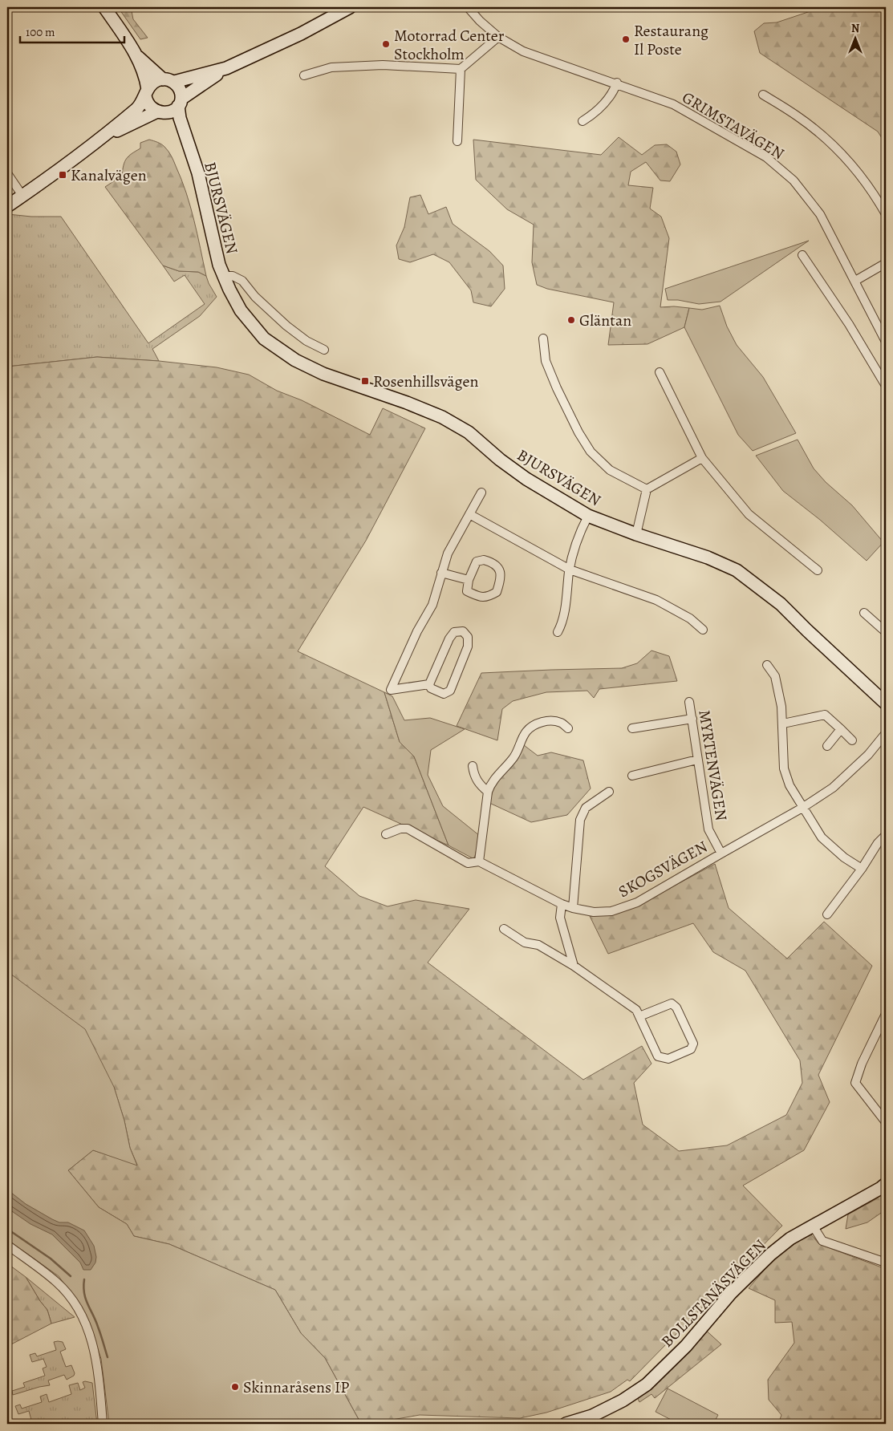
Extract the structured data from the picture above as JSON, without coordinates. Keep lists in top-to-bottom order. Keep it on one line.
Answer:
{"streets":{"street":["GRIMSTAVÄGEN","BJURSVÄGEN","MYRTENVÄGEN","SKOGSVÄGEN","BOLLSTANÄSVÄGEN"]},"crossings":[["MYRTENVÄGEN","SKOGSVÄGEN"]],"places":{"other":["Restaurang Il Poste","Motorrad Center Stockholm","Gläntan","Skinnaråsens IP"],"transit":["Kanalvägen","Rosenhillsvägen"]},"scale_bar":"100 m","north":"top"}
